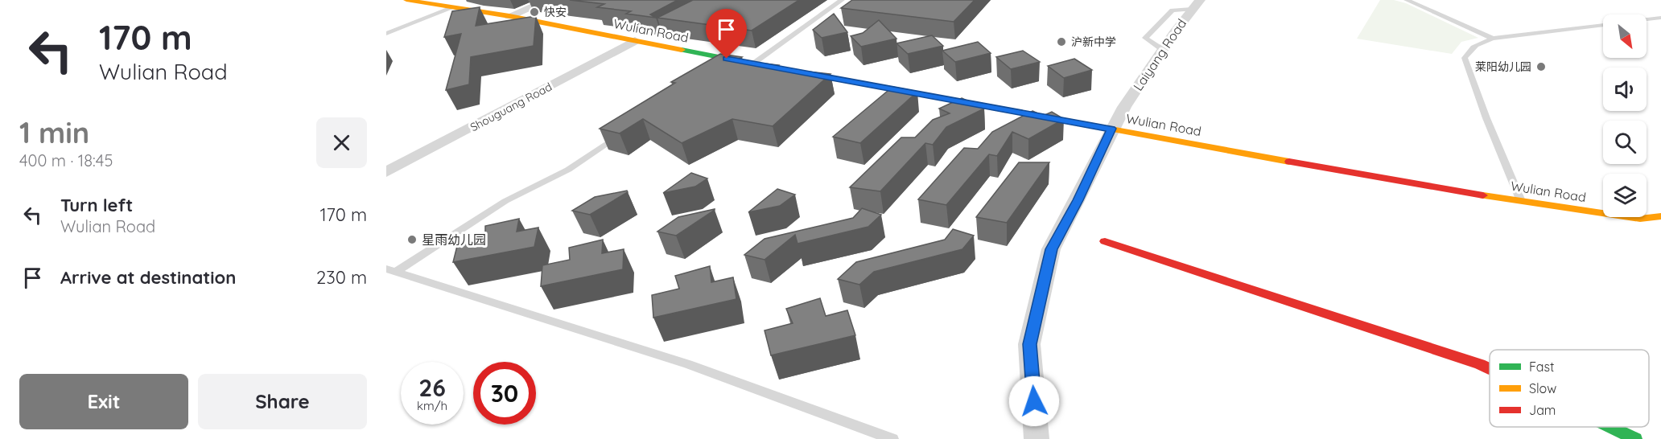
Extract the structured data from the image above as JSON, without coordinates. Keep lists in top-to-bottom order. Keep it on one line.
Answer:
{"streets":{"street":["Wulian Road","Laiyang Road","Shouguang Road"]},"crossings":[["Wulian Road","Laiyang Road"],["Wulian Road","Shouguang Road"]],"places":["快安","沪新中学","莱阳幼儿园","星雨幼儿园"],"legend":["Fast","Slow","Jam"],"north":"bottom right","page":{"turn":["170 m","Wulian Road"],"heading":["1 min","400 m · 18:45"],"list":[{"name":"Turn left","note":"Wulian Road","value":"170 m"},{"name":"Arrive at destination","value":"230 m"}],"speed":"26 km/h","limit":"30","buttons":["Exit","Share"]}}
